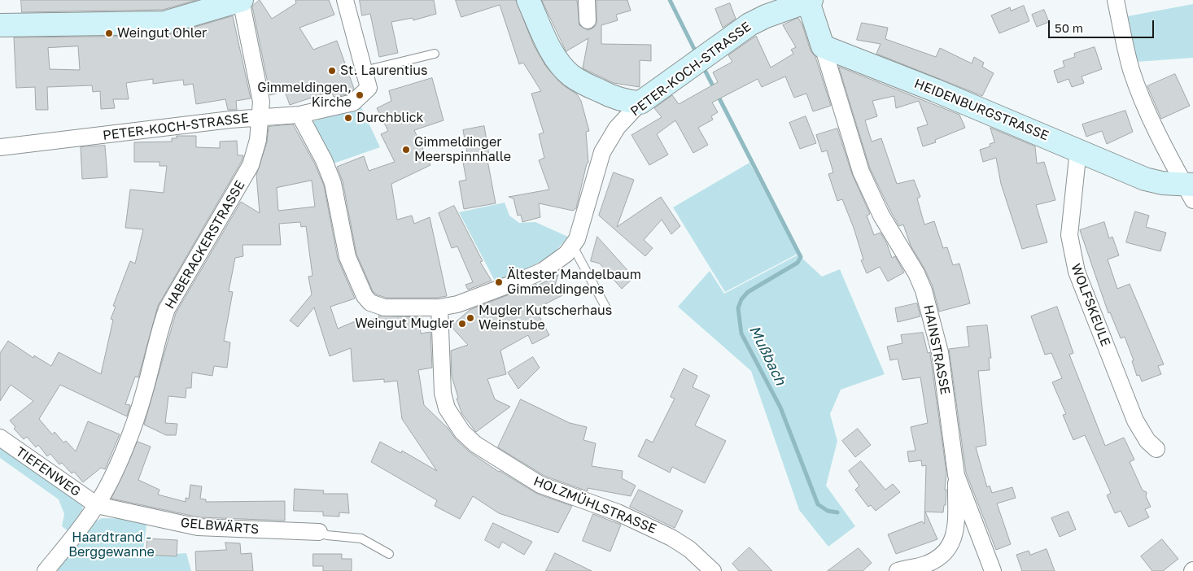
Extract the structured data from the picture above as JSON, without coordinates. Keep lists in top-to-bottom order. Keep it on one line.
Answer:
{"streets":{"street":["PETER-KOCH-STRASSE","HEIDENBURGSTRASSE","HABERACKERSTRASSE","WOLFSKEULE","HAINSTRASSE","TIEFENWEG","HOLZMÜHLSTRASSE","GELBWÄRTS"]},"crossings":[["PETER-KOCH-STRASSE","HABERACKERSTRASSE"],["PETER-KOCH-STRASSE","HOLZMÜHLSTRASSE"],["HEIDENBURGSTRASSE","WOLFSKEULE"],["HEIDENBURGSTRASSE","HAINSTRASSE"],["HABERACKERSTRASSE","TIEFENWEG"],["HABERACKERSTRASSE","GELBWÄRTS"],["TIEFENWEG","GELBWÄRTS"]],"water":["Mußbach"],"parks":["Haardtrand - Berggewanne"],"places":["Weingut Ohler","St. Laurentius","Gimmeldingen, Kirche","Durchblick","Gimmeldinger Meerspinnhalle","Ältester Mandelbaum Gimmeldingens","Mugler Kutscherhaus Weinstube","Weingut Mugler"],"scale_bar":"50 m"}
